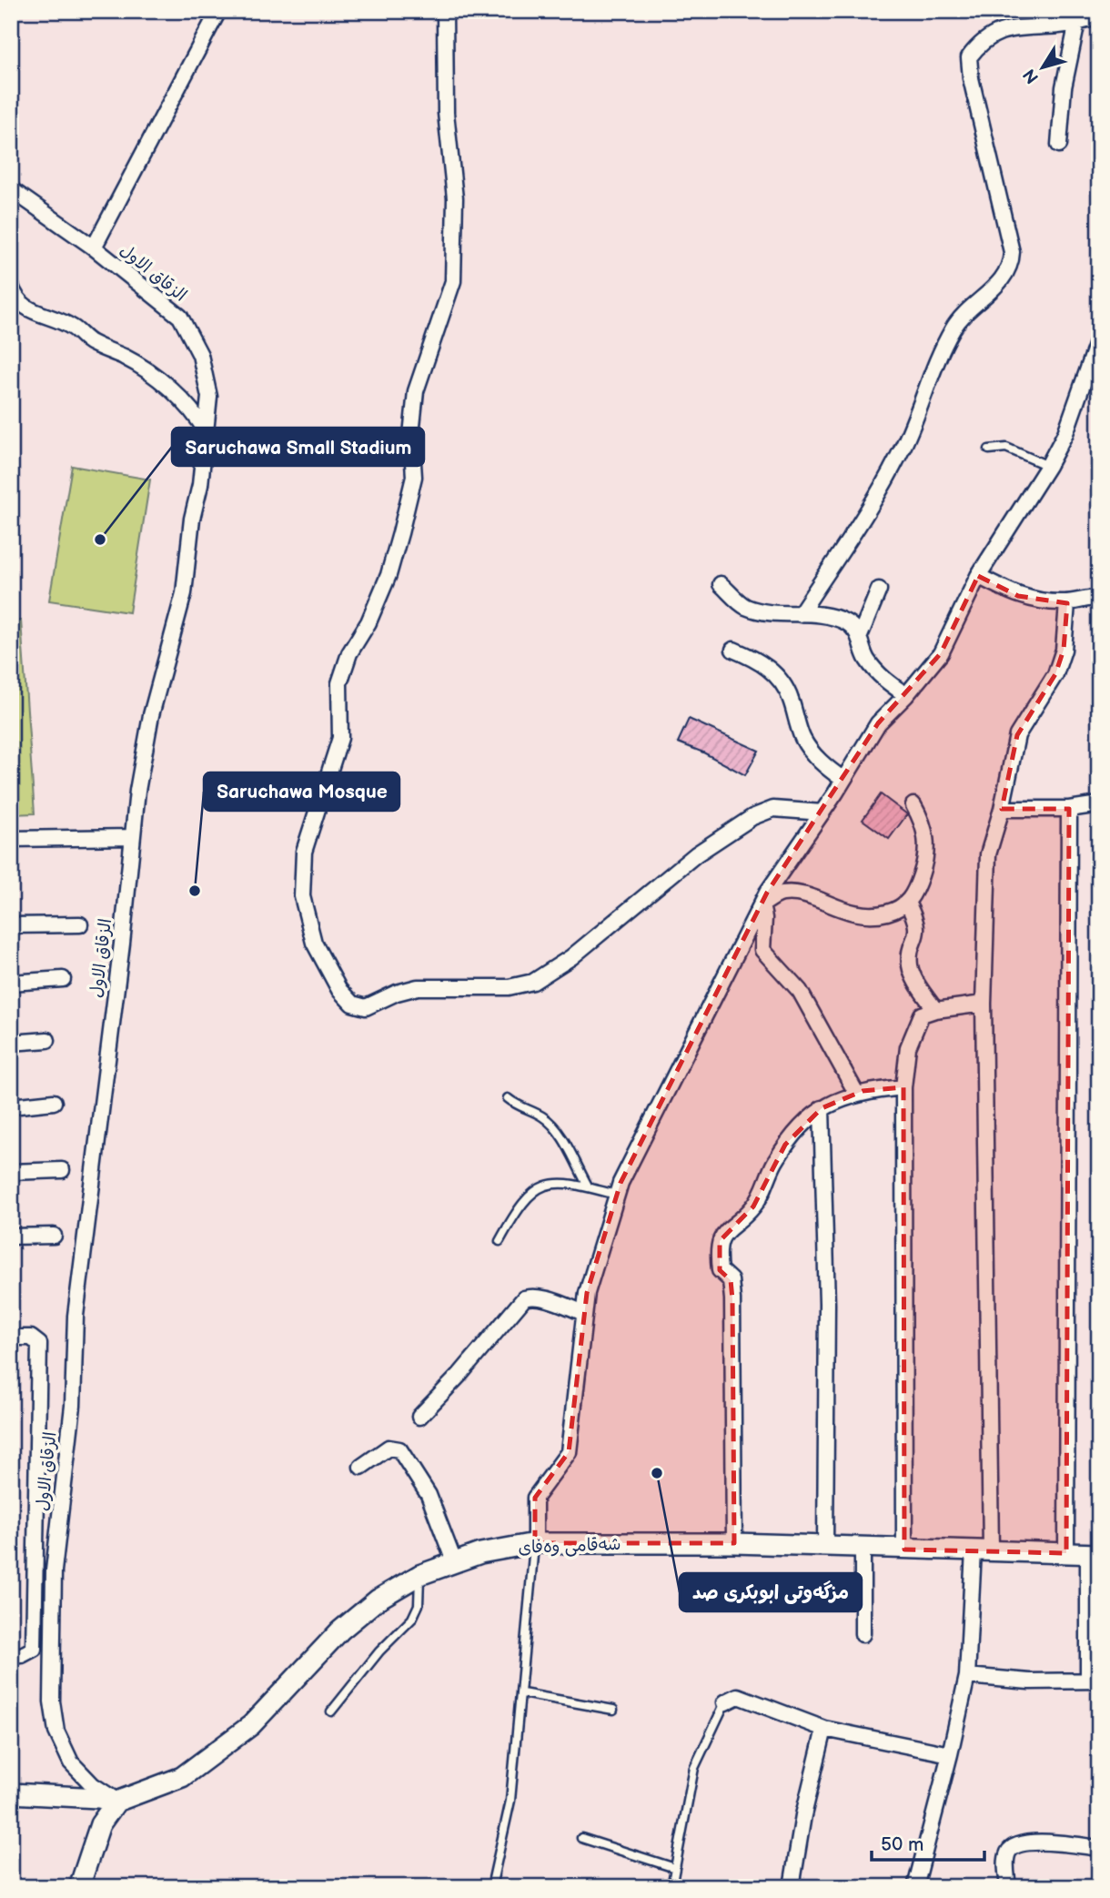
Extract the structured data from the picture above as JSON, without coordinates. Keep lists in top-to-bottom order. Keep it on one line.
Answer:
{"streets":{"street":["الزقاق الاول","شەقامی وەفای"]},"crossings":[["الزقاق الاول","شەقامی وەفای"]],"places":["Saruchawa Small Stadium","Saruchawa Mosque","مزگەوتی ابوبکری صد"],"scale_bar":"50 m","north":"bottom left"}
